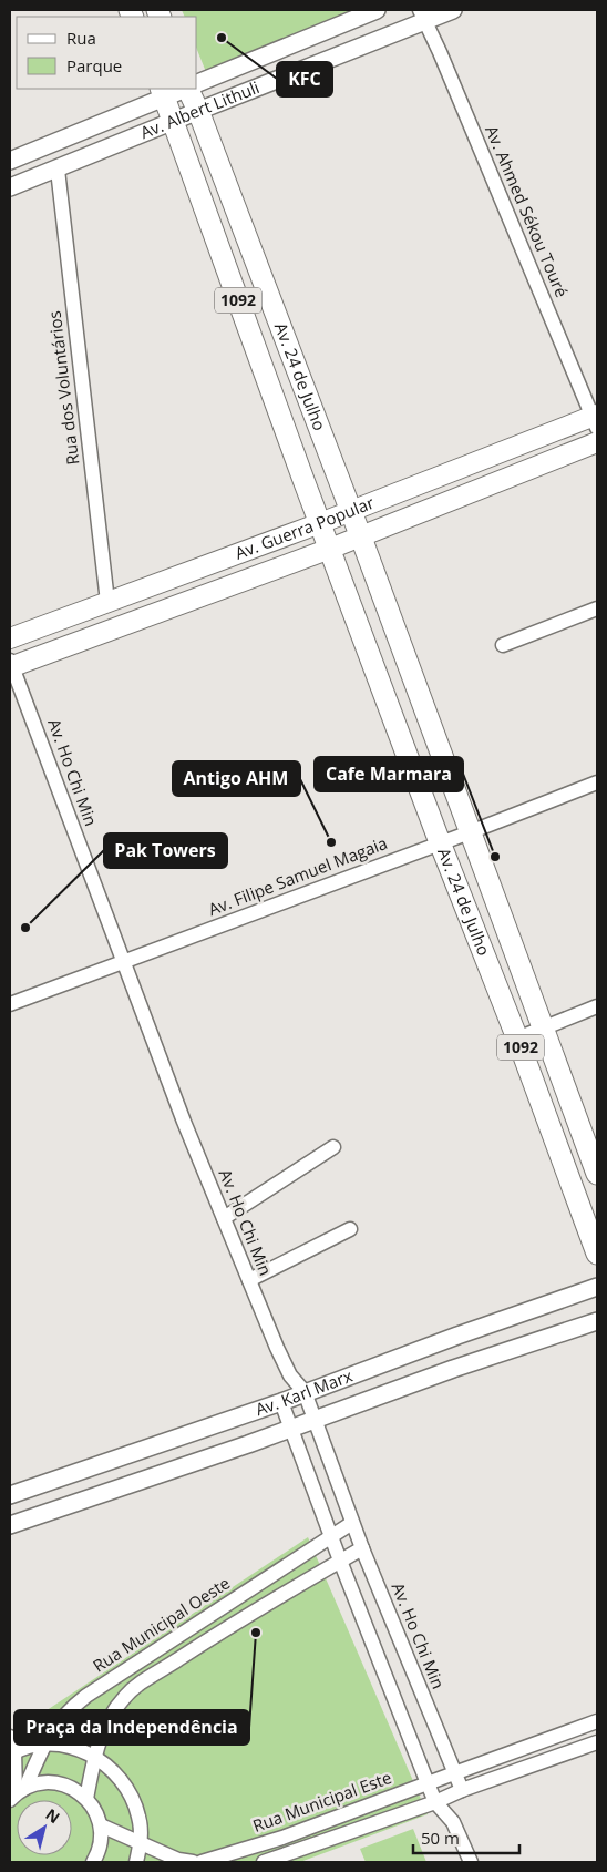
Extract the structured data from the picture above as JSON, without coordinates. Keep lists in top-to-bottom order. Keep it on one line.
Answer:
{"streets":{"main road":["1092","Av. 24 de Julho","Av. Guerra Popular"],"street":["Av. Albert Lithuli","Av. Ahmed Sékou Touré","Rua dos Voluntários","Av. Ho Chi Min","Av. Filipe Samuel Magaia","Av. Karl Marx","Rua Municipal Oeste","Rua Municipal Este"]},"crossings":[["Av. Albert Lithuli","Av. Ahmed Sékou Touré"],["Av. Albert Lithuli","Av. 24 de Julho"],["Av. Albert Lithuli","Rua dos Voluntários"],["Av. Ahmed Sékou Touré","Av. Guerra Popular"],["Av. 24 de Julho","Av. Guerra Popular"],["Av. 24 de Julho","Av. Filipe Samuel Magaia"],["Rua dos Voluntários","Av. Guerra Popular"],["Av. Guerra Popular","Av. Ho Chi Min"],["Av. Ho Chi Min","Av. Filipe Samuel Magaia"],["Av. Ho Chi Min","Av. Karl Marx"],["Av. Ho Chi Min","Rua Municipal Oeste"],["Av. Ho Chi Min","Rua Municipal Este"]],"places":["KFC","Antigo AHM","Cafe Marmara","Pak Towers","Praça da Independência"],"legend":["Rua","Parque"],"scale_bar":"50 m","north":"top right"}
